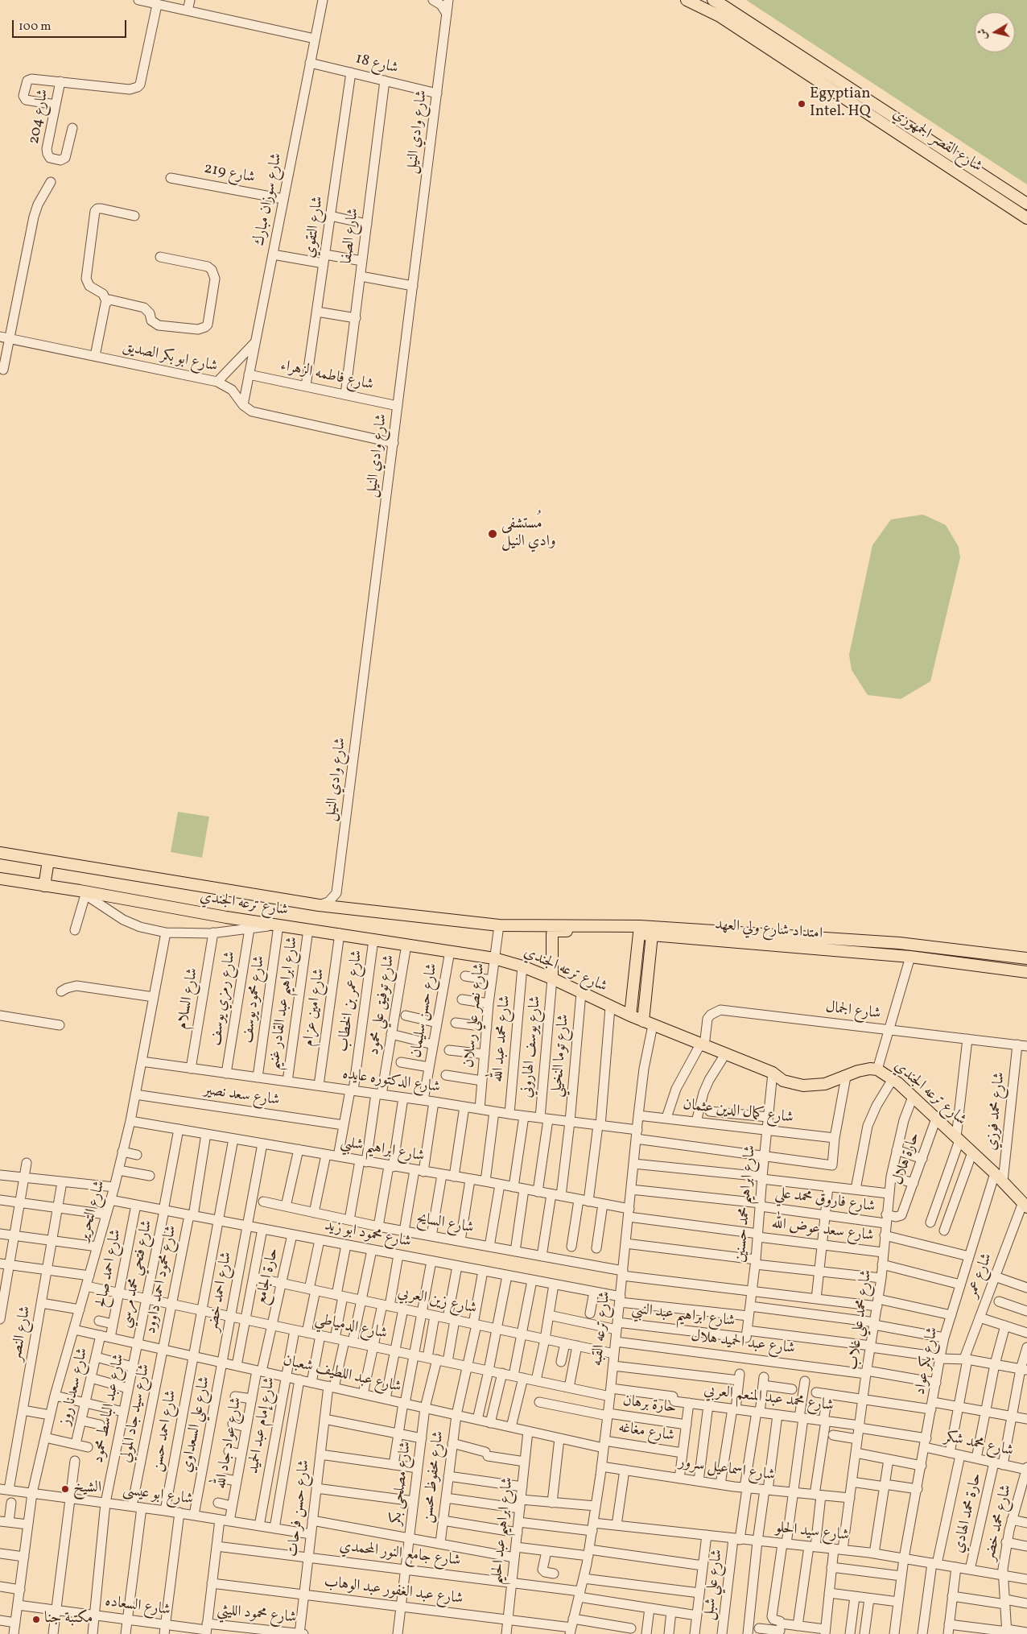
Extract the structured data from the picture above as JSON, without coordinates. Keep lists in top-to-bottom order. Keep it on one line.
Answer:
{"streets":{"main road":["شارع القصر الجمهوري","شارع ترعه الجندي","امتداد شارع ولي العهد","شارع ترعه القبه"],"street":["شارع 18","شارع 204","شارع وادي النيل","شارع 219","شارع سوزان مبارك","شارع التقوي","شارع الصفا","شارع ابو بكر الصديق","شارع فاطمه الزهراء","شارع السلام","شارع رمزي يوسف","شارع محمود يوسف","شارع عمر بن الخطاب","شارع ابراهيم عبد القادر غنيم","شارع توفيق علي محمود","شارع امين عزام","شارع حسن سليمان","شارع الجمال","شارع نصر علي رسلان","شارع محمد عبد الله","شارع يوسف الهاروني","شارع توما النخيلي","شارع الدكتوره عايده","شارع سعد نصير","شارع محمد فوزي","شارع كمال الدين عثمان","شارع ابراهيم شلبي","حارة هلال","شارع فاروق محمد علي","شارع ابراهيم محمد حسنين","شارع التحرير","شارع السايح","شارع سعد عوض الله","شارع محمود ابو زيد","شارع احمد صالح","شارع فتحي محمد مرسي","شارع عمر","حارة الجامع","شارع محمود احمد داوود","شارع احمد خضر","شارع زين العربي","شارع ابراهيم عبد النبي","شارع محمد علي غلاب","شارع الدمياطي","شارع النصر","شارع عبد الحميد هلال","شارع بكر عواد","شارع عبد اللطيف شعبان","شارع سعدنا روز","شارع محمد عبد المنعم العربي","حارة برهان","شارع عبد الباسط محمود","شارع سيد جاد المولي","شارع علي السعداوي","شارع إمام عبد الحميد","شارع احمد حسن","شارع مغاغه","شارع عواد جاد الله","شارع محمد شكر","شارع اسماعيل سرور","شارع محفوظ محسن","شارع مصلحى بكر","شارع ابو عيسى","شارع حسن فرحات","حارة محمد الهادي","شارع محمد خضر","شارع ابراهيم عبد الحليم","شارع سيد الحلو","شارع جامع النور المحمدي","شارع علي شبل","شارع عبد الغفور عبد الوهاب","شارع السعاده","شارع محمود الليثي"]},"crossings":[["شارع 18","شارع وادي النيل"],["شارع 18","شارع سوزان مبارك"],["شارع 18","شارع التقوي"],["شارع 18","شارع الصفا"],["شارع وادي النيل","شارع ابو بكر الصديق"],["شارع وادي النيل","شارع فاطمه الزهراء"],["شارع وادي النيل","شارع ترعه الجندي"],["شارع 219","شارع سوزان مبارك"],["شارع سوزان مبارك","شارع ابو بكر الصديق"],["شارع سوزان مبارك","شارع فاطمه الزهراء"],["شارع التقوي","شارع فاطمه الزهراء"],["شارع الصفا","شارع فاطمه الزهراء"],["شارع ترعه الجندي","امتداد شارع ولي العهد"],["شارع ترعه الجندي","شارع محمود يوسف"],["شارع ترعه الجندي","شارع عمر بن الخطاب"],["شارع ترعه الجندي","شارع ابراهيم عبد القادر غنيم"],["شارع ترعه الجندي","شارع توفيق علي محمود"],["شارع ترعه الجندي","شارع امين عزام"],["شارع ترعه الجندي","شارع حسن سليمان"],["شارع ترعه الجندي","شارع الجمال"],["شارع ترعه الجندي","شارع نصر علي رسلان"],["شارع ترعه الجندي","شارع محمد عبد الله"],["شارع ترعه الجندي","شارع يوسف الهاروني"],["شارع ترعه الجندي","شارع توما النخيلي"],["شارع ترعه الجندي","شارع محمد فوزي"],["شارع ترعه الجندي","حارة هلال"],["شارع ترعه الجندي","شارع ابراهيم محمد حسنين"],["شارع ترعه الجندي","شارع عمر"],["شارع ترعه الجندي","شارع محمد علي غلاب"],["شارع ترعه الجندي","شارع ترعه القبه"],["شارع ترعه الجندي","شارع بكر عواد"],["امتداد شارع ولي العهد","شارع ترعه القبه"],["شارع السلام","شارع الدكتوره عايده"],["شارع رمزي يوسف","شارع الدكتوره عايده"],["شارع محمود يوسف","شارع الدكتوره عايده"],["شارع عمر بن الخطاب","شارع الدكتوره عايده"],["شارع عمر بن الخطاب","شارع سعد نصير"],["شارع عمر بن الخطاب","شارع ابراهيم شلبي"],["شارع ابراهيم عبد القادر غنيم","شارع الدكتوره عايده"],["شارع توفيق علي محمود","شارع الدكتوره عايده"],["شارع توفيق علي محمود","شارع ابراهيم شلبي"],["شارع توفيق علي محمود","شارع السايح"],["شارع امين عزام","شارع الدكتوره عايده"],["شارع حسن سليمان","شارع الدكتوره عايده"],["شارع الجمال","شارع محمد فوزي"],["شارع نصر علي رسلان","شارع الدكتوره عايده"],["شارع محمد عبد الله","شارع الدكتوره عايده"],["شارع يوسف الهاروني","شارع الدكتوره عايده"],["شارع يوسف الهاروني","شارع ابراهيم شلبي"],["شارع توما النخيلي","شارع الدكتوره عايده"],["شارع توما النخيلي","شارع ابراهيم شلبي"],["شارع توما النخيلي","شارع السايح"],["شارع الدكتوره عايده","شارع كمال الدين عثمان"],["شارع الدكتوره عايده","شارع ابراهيم محمد حسنين"],["شارع الدكتوره عايده","شارع التحرير"],["شارع الدكتوره عايده","شارع ترعه القبه"],["شارع سعد نصير","شارع التحرير"],["شارع محمد فوزي","شارع بكر عواد"],["شارع كمال الدين عثمان","شارع ابراهيم محمد حسنين"],["شارع كمال الدين عثمان","شارع ترعه القبه"],["شارع ابراهيم شلبي","شارع التحرير"],["شارع ابراهيم شلبي","شارع سعد عوض الله"],["شارع ابراهيم شلبي","شارع فتحي محمد مرسي"],["شارع ابراهيم شلبي","شارع محمود احمد داوود"],["شارع ابراهيم شلبي","شارع احمد خضر"],["شارع ابراهيم شلبي","شارع ترعه القبه"],["شارع ابراهيم شلبي","شارع احمد حسن"],["حارة هلال","شارع فاروق محمد علي"],["حارة هلال","شارع محمد علي غلاب"],["شارع فاروق محمد علي","شارع ابراهيم محمد حسنين"],["شارع فاروق محمد علي","شارع محمد علي غلاب"],["شارع فاروق محمد علي","شارع ترعه القبه"],["شارع ابراهيم محمد حسنين","شارع السايح"],["شارع ابراهيم محمد حسنين","شارع سعد عوض الله"],["شارع ابراهيم محمد حسنين","شارع محمود ابو زيد"],["شارع ابراهيم محمد حسنين","شارع ابراهيم عبد النبي"],["شارع التحرير","شارع محمود ابو زيد"],["شارع التحرير","شارع الدمياطي"],["شارع التحرير","شارع عبد اللطيف شعبان"],["شارع التحرير","شارع ابو عيسى"],["شارع السايح","شارع محمد علي غلاب"],["شارع السايح","شارع ترعه القبه"],["شارع السايح","شارع بكر عواد"],["شارع سعد عوض الله","شارع محمد علي غلاب"],["شارع سعد عوض الله","شارع ترعه القبه"],["شارع محمود ابو زيد","شارع احمد صالح"],["شارع محمود ابو زيد","شارع فتحي محمد مرسي"],["شارع محمود ابو زيد","حارة الجامع"],["شارع محمود ابو زيد","شارع محمود احمد داوود"],["شارع محمود ابو زيد","شارع احمد خضر"],["شارع محمود ابو زيد","شارع ترعه القبه"],["شارع محمود ابو زيد","شارع احمد حسن"],["شارع محمود ابو زيد","شارع محفوظ محسن"],["شارع محمود ابو زيد","شارع حسن فرحات"],["شارع احمد صالح","شارع الدمياطي"],["شارع احمد صالح","شارع عبد اللطيف شعبان"],["شارع احمد صالح","شارع سعدنا روز"],["شارع فتحي محمد مرسي","شارع الدمياطي"],["شارع فتحي محمد مرسي","شارع عبد اللطيف شعبان"],["شارع فتحي محمد مرسي","شارع عبد الباسط محمود"],["شارع عمر","شارع ابراهيم عبد النبي"],["شارع عمر","شارع محمد شكر"],["حارة الجامع","شارع زين العربي"],["حارة الجامع","شارع الدمياطي"],["حارة الجامع","شارع عبد اللطيف شعبان"],["حارة الجامع","شارع عواد جاد الله"],["شارع محمود احمد داوود","شارع الدمياطي"],["شارع محمود احمد داوود","شارع عبد اللطيف شعبان"],["شارع محمود احمد داوود","شارع سيد جاد المولي"],["شارع احمد خضر","شارع زين العربي"],["شارع احمد خضر","شارع الدمياطي"],["شارع احمد خضر","شارع عبد اللطيف شعبان"],["شارع احمد خضر","شارع علي السعداوي"],["شارع زين العربي","شارع ترعه القبه"],["شارع زين العربي","شارع محفوظ محسن"],["شارع زين العربي","شارع مصلحى بكر"],["شارع زين العربي","شارع حسن فرحات"],["شارع ابراهيم عبد النبي","شارع محمد علي غلاب"],["شارع ابراهيم عبد النبي","شارع ترعه القبه"],["شارع ابراهيم عبد النبي","شارع بكر عواد"],["شارع ابراهيم عبد النبي","حارة محمد الهادي"],["شارع محمد علي غلاب","شارع عبد الحميد هلال"],["شارع محمد علي غلاب","شارع محمد عبد المنعم العربي"],["شارع محمد علي غلاب","شارع اسماعيل سرور"],["شارع محمد علي غلاب","شارع سيد الحلو"],["شارع الدمياطي","شارع ترعه القبه"],["شارع الدمياطي","شارع محمد عبد المنعم العربي"],["شارع الدمياطي","شارع إمام عبد الحميد"],["شارع الدمياطي","شارع احمد حسن"],["شارع الدمياطي","شارع محفوظ محسن"],["شارع الدمياطي","شارع مصلحى بكر"],["شارع الدمياطي","شارع حسن فرحات"],["شارع ترعه القبه","شارع عبد الحميد هلال"],["شارع ترعه القبه","شارع عبد اللطيف شعبان"],["شارع ترعه القبه","شارع محمد عبد المنعم العربي"],["شارع ترعه القبه","حارة برهان"],["شارع ترعه القبه","شارع مغاغه"],["شارع ترعه القبه","شارع اسماعيل سرور"],["شارع ترعه القبه","شارع سيد الحلو"],["شارع ترعه القبه","شارع جامع النور المحمدي"],["شارع ترعه القبه","شارع عبد الغفور عبد الوهاب"],["شارع النصر","شارع ابو عيسى"],["شارع عبد الحميد هلال","شارع بكر عواد"],["شارع بكر عواد","شارع محمد عبد المنعم العربي"],["شارع بكر عواد","شارع محمد شكر"],["شارع بكر عواد","شارع سيد الحلو"],["شارع عبد اللطيف شعبان","شارع سعدنا روز"],["شارع عبد اللطيف شعبان","شارع عبد الباسط محمود"],["شارع عبد اللطيف شعبان","شارع سيد جاد المولي"],["شارع عبد اللطيف شعبان","شارع علي السعداوي"],["شارع عبد اللطيف شعبان","شارع إمام عبد الحميد"],["شارع عبد اللطيف شعبان","شارع احمد حسن"],["شارع عبد اللطيف شعبان","شارع مغاغه"],["شارع عبد اللطيف شعبان","شارع عواد جاد الله"],["شارع عبد اللطيف شعبان","شارع محفوظ محسن"],["شارع عبد اللطيف شعبان","شارع مصلحى بكر"],["شارع عبد اللطيف شعبان","شارع حسن فرحات"],["شارع عبد اللطيف شعبان","شارع ابراهيم عبد الحليم"],["شارع محمد عبد المنعم العربي","شارع محمد شكر"],["شارع محمد عبد المنعم العربي","شارع علي شبل"],["شارع عبد الباسط محمود","شارع ابو عيسى"],["شارع عبد الباسط محمود","شارع السعاده"],["شارع سيد جاد المولي","شارع ابو عيسى"],["شارع علي السعداوي","شارع ابو عيسى"],["شارع إمام عبد الحميد","شارع ابو عيسى"],["شارع احمد حسن","شارع ابو عيسى"],["شارع عواد جاد الله","شارع ابو عيسى"],["شارع محمد شكر","حارة محمد الهادي"],["شارع محمد شكر","شارع محمد خضر"],["شارع اسماعيل سرور","شارع علي شبل"],["شارع مصلحى بكر","شارع جامع النور المحمدي"],["شارع مصلحى بكر","شارع عبد الغفور عبد الوهاب"],["شارع ابو عيسى","شارع حسن فرحات"],["شارع حسن فرحات","شارع جامع النور المحمدي"],["شارع حسن فرحات","شارع عبد الغفور عبد الوهاب"],["شارع حسن فرحات","شارع محمود الليثي"],["حارة محمد الهادي","شارع سيد الحلو"],["شارع محمد خضر","شارع سيد الحلو"],["شارع ابراهيم عبد الحليم","شارع سيد الحلو"],["شارع ابراهيم عبد الحليم","شارع جامع النور المحمدي"],["شارع ابراهيم عبد الحليم","شارع عبد الغفور عبد الوهاب"],["شارع سيد الحلو","شارع علي شبل"],["شارع السعاده","شارع محمود الليثي"]],"places":["Egyptian Intel. HQ","مُستشفى وادي النيل","الشيخ","مكتبة جنا"],"scale_bar":"100 m","north":"left"}
